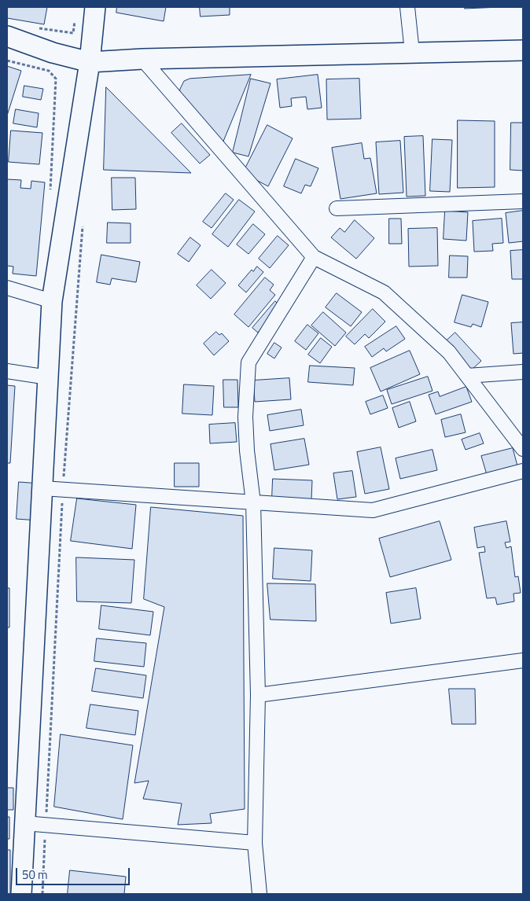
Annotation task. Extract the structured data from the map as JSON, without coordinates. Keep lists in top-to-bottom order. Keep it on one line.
{"scale_bar":"50 m"}
